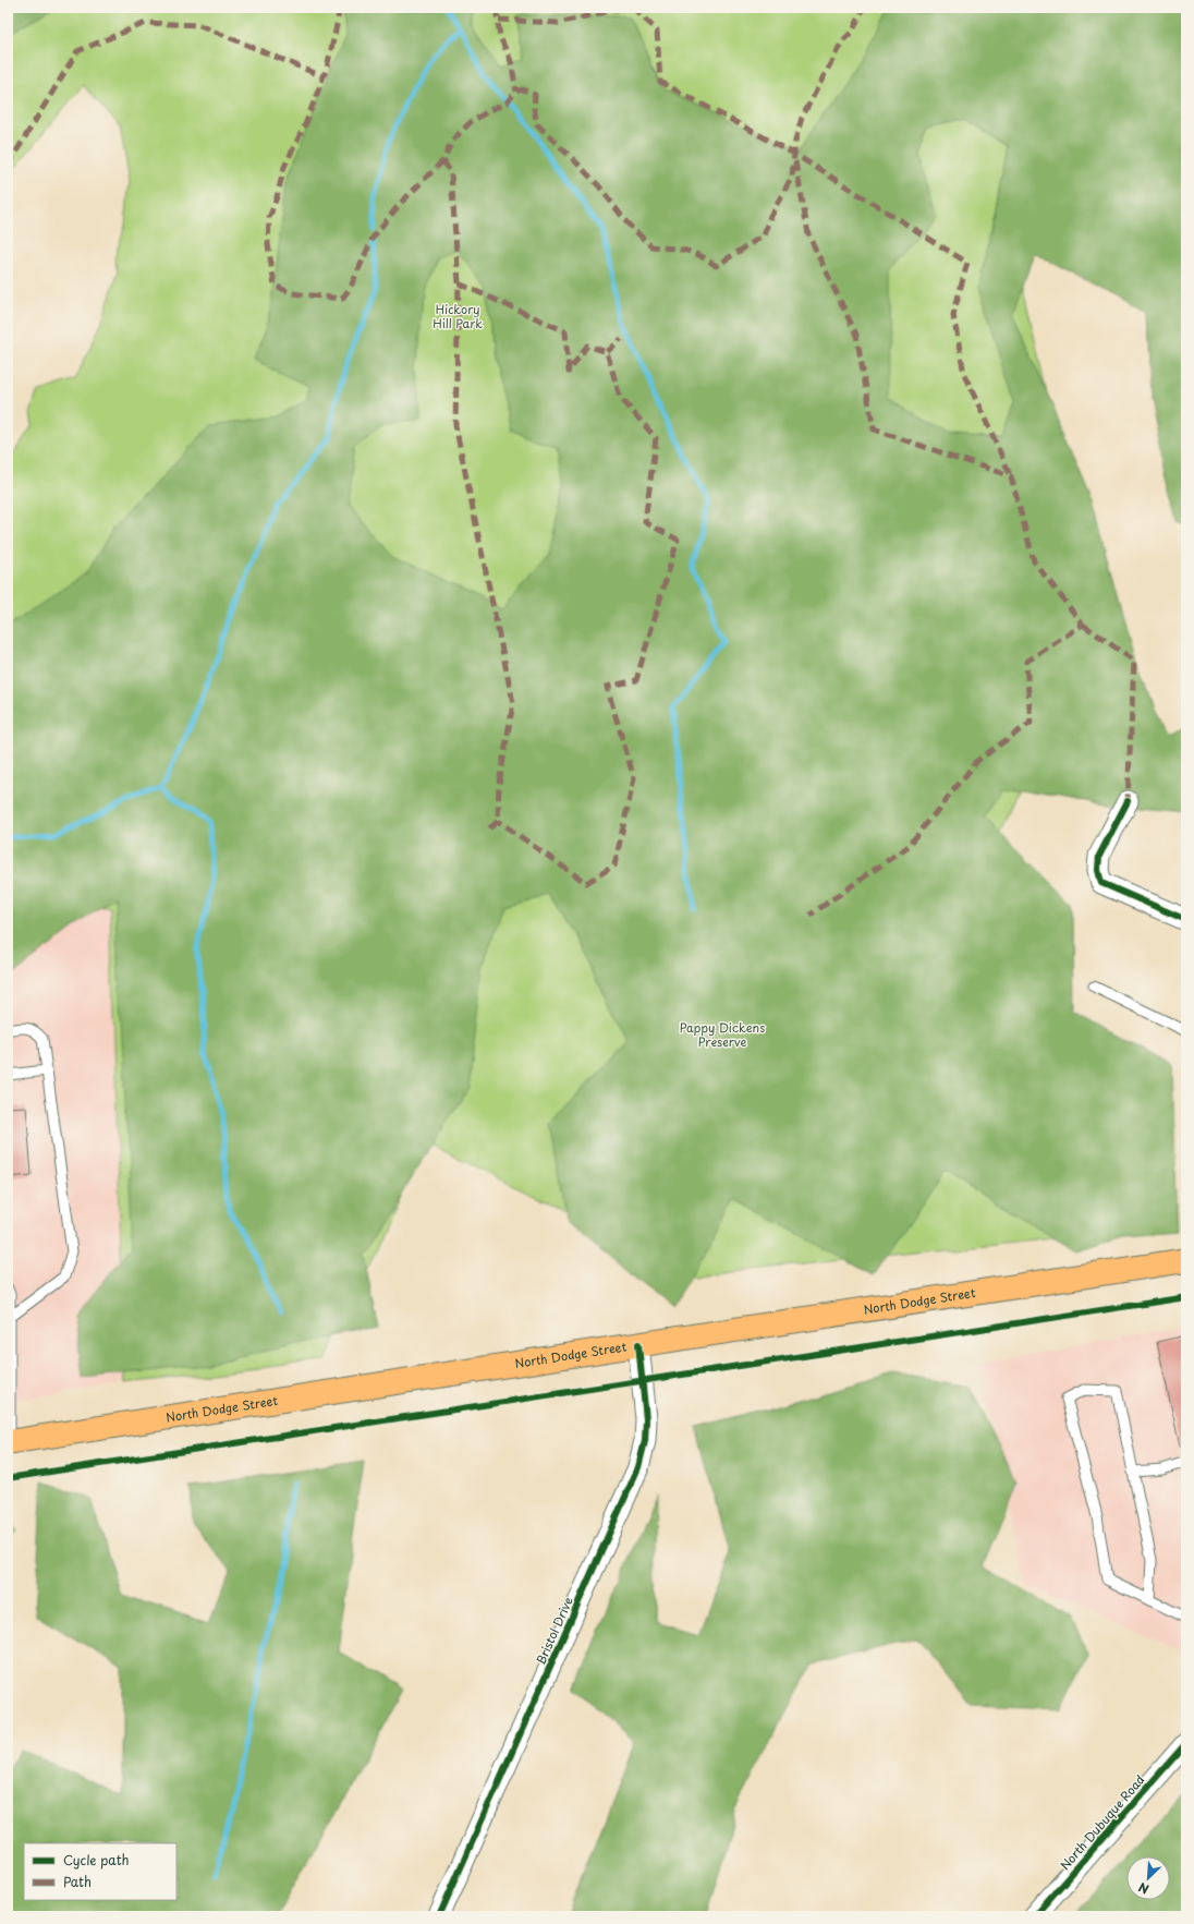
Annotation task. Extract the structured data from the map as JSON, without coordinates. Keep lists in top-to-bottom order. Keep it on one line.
{"streets":{"main road":["North Dodge Street"],"street":["Bristol Drive","North Dubuque Road"]},"crossings":[["North Dodge Street","Bristol Drive"]],"parks":["Hickory Hill Park","Pappy Dickens Preserve"],"legend":["Cycle path","Path"],"north":"bottom left"}
